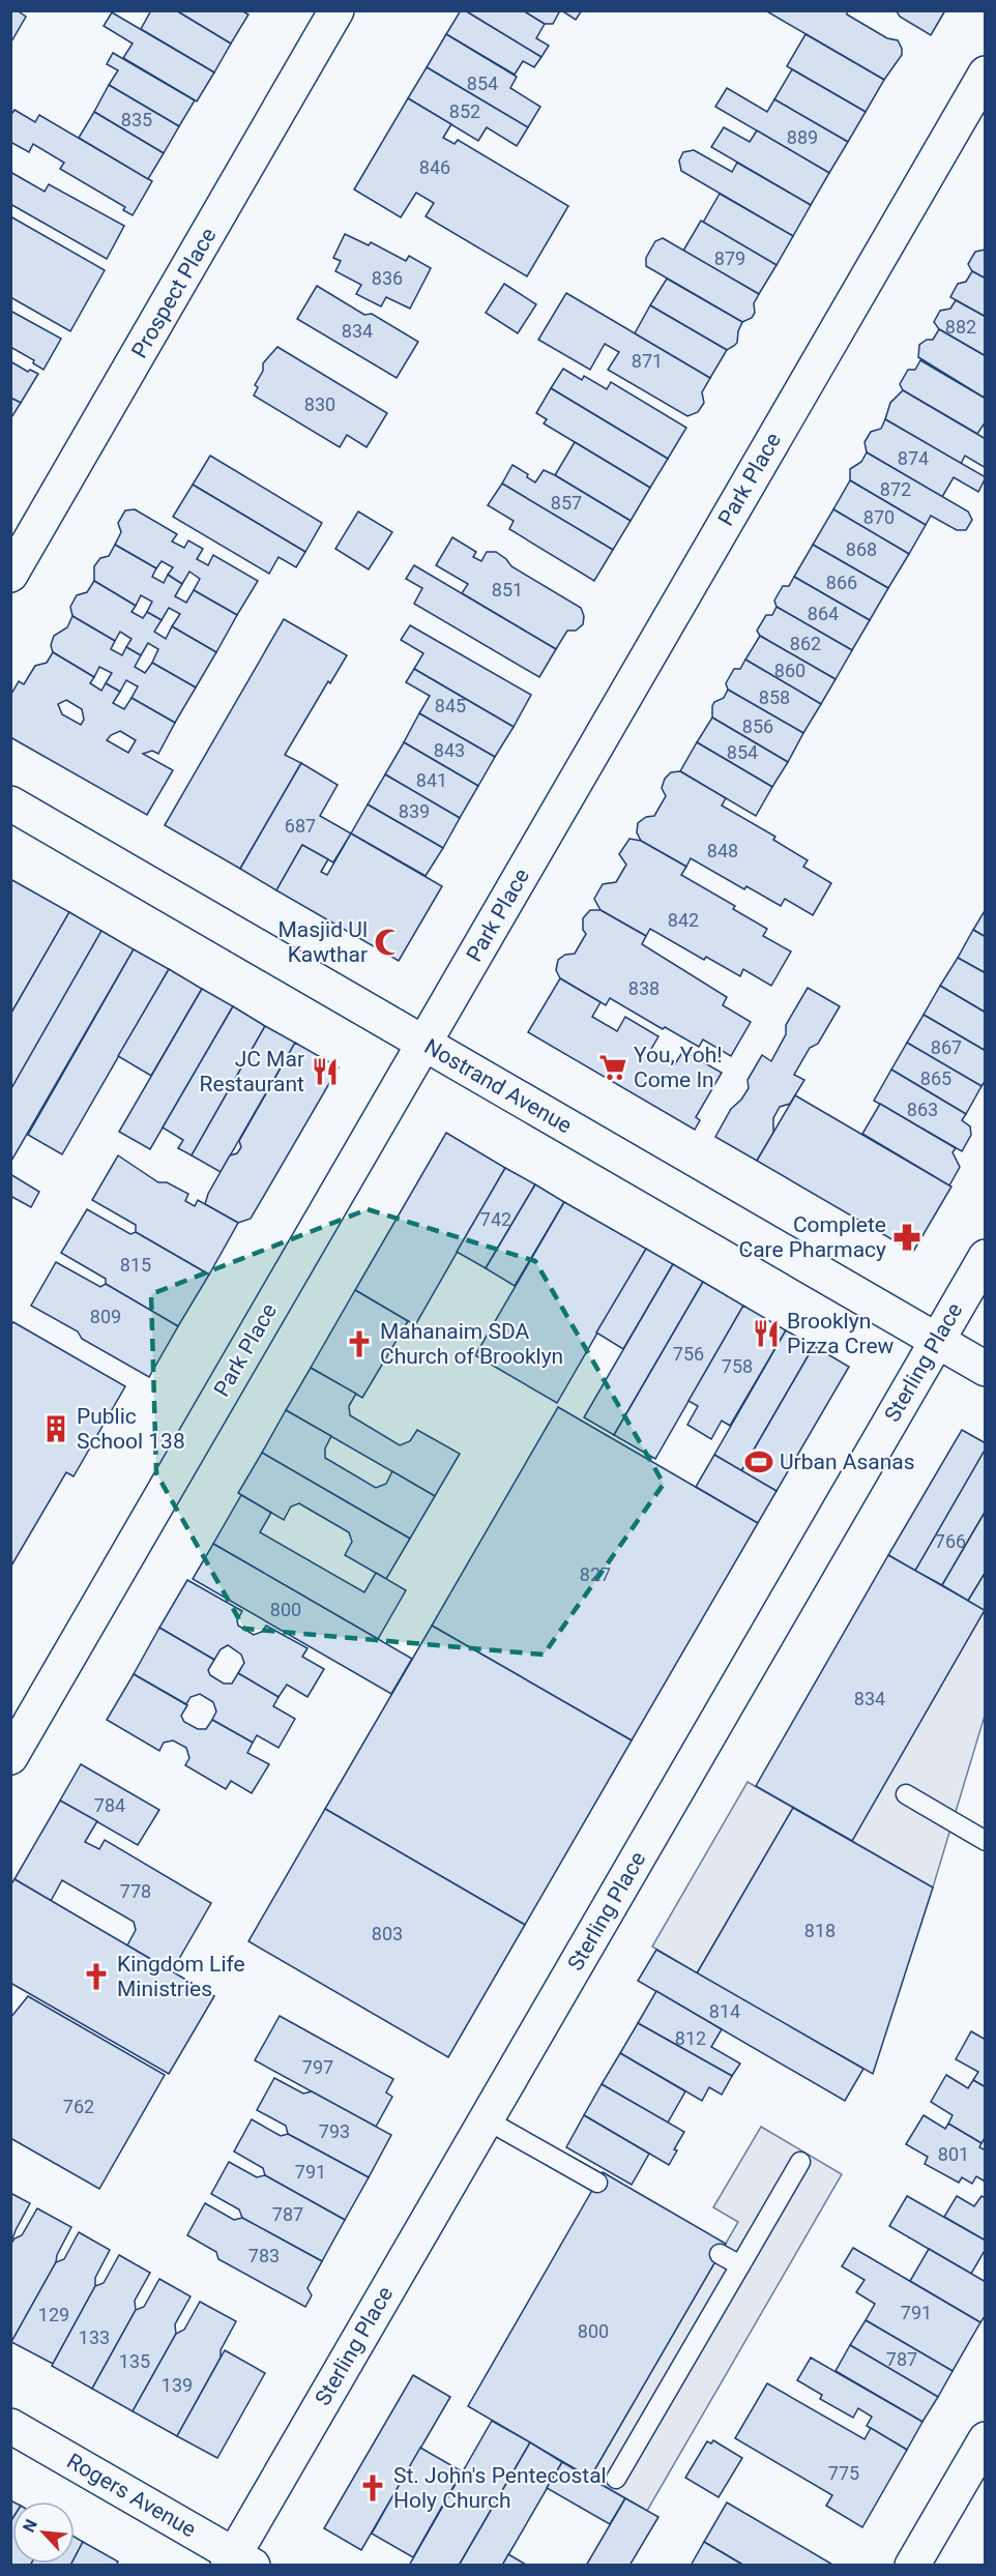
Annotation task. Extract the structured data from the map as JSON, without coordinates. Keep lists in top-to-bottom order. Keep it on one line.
{"streets":{"street":["Prospect Place","Park Place","Nostrand Avenue","Sterling Place","Rogers Avenue"]},"crossings":[["Park Place","Nostrand Avenue"],["Nostrand Avenue","Sterling Place"],["Sterling Place","Rogers Avenue"]],"places":{"mosque":["Masjid Ul Kawthar"],"supermarket":["You, Yoh! Come In"],"restaurant":["JC Mar Restaurant","Brooklyn Pizza Crew"],"pharmacy":["Complete Care Pharmacy"],"church":["Mahanaim SDA Church of Brooklyn","Kingdom Life Ministries","St. John's Pentecostal Holy Church"],"building":["Public School 138"],"sports":["Urban Asanas"]},"house_numbers":["854","852","835","889","846","879","836","882","834","871","830","874","872","857","870","868","866","851","864","862","860","858","845","856","843","854","841","839","687","848","842","838","867","865","863","742","815","809","756","758","766","827","800","834","784","778","818","803","814","812","797","762","793","801","791","787","783","791","129","800","133","787","135","139","775"],"north":"top left"}
